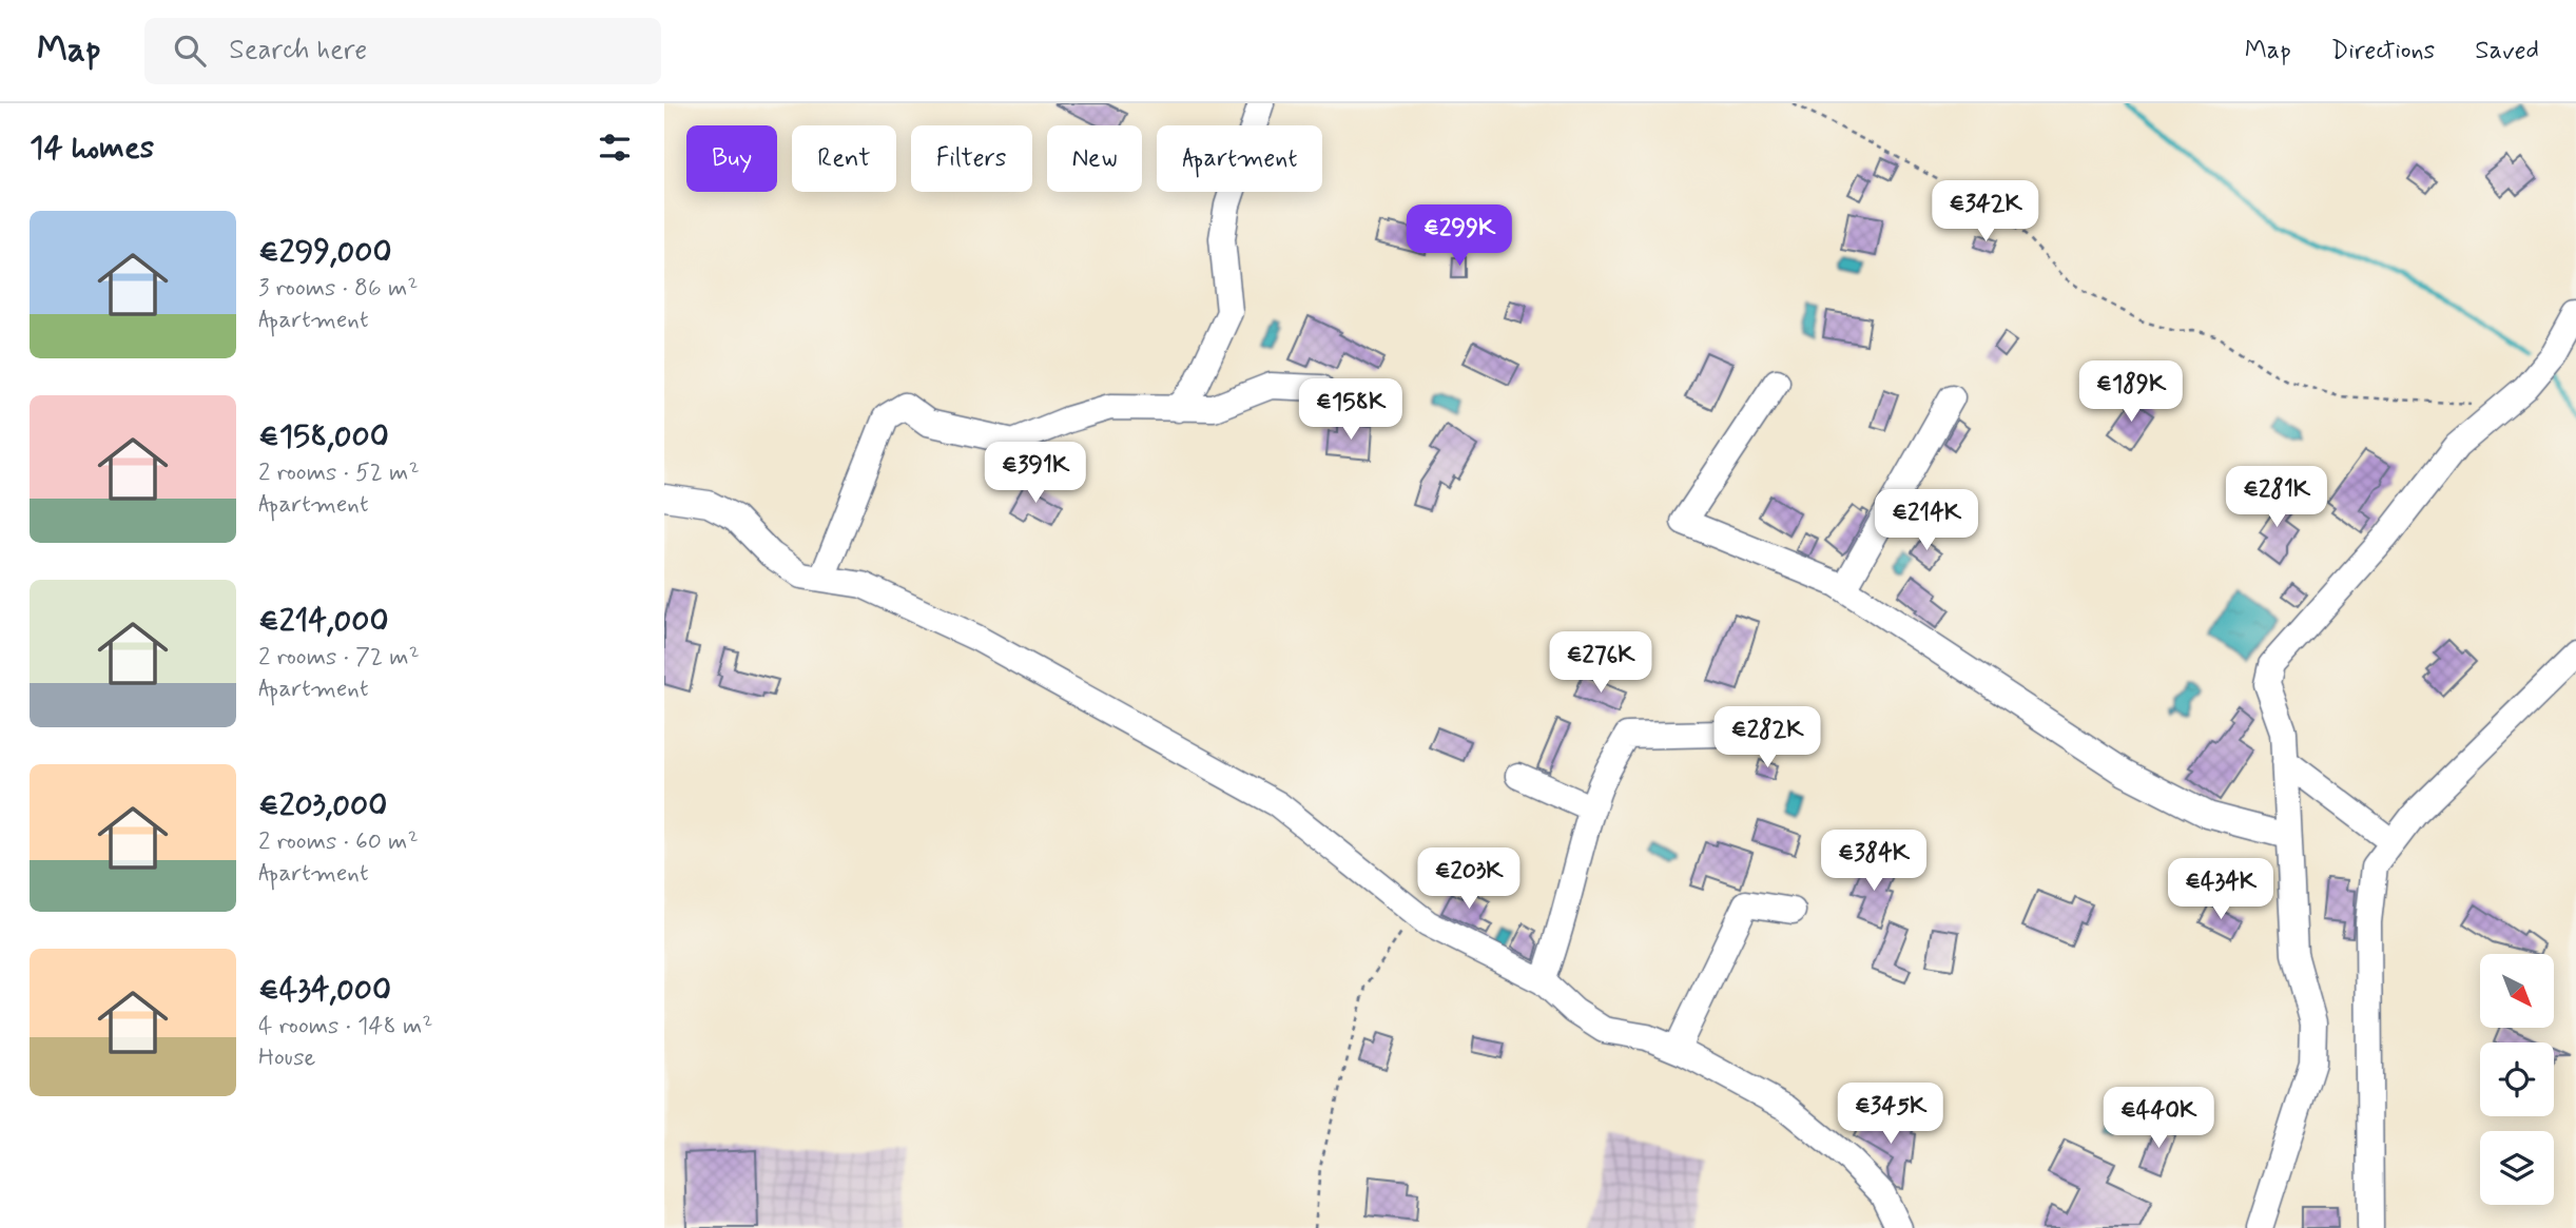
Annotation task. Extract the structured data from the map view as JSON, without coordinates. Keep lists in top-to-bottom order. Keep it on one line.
{"north":"bottom right","page":{"header":"Map","search":"Search here","nav":["Map","Directions","Saved"],"heading":"14 homes","chip":["Buy","Rent","Filters","New","Apartment"],"price":["€342K","€299K","€189K","€158K","€391K","€281K","€214K","€276K","€282K","€384K","€203K","€434K","€345K","€440K"],"list":[{"name":"€299,000","note":"3 rooms · 86 m² · Apartment"},{"name":"€158,000","note":"2 rooms · 52 m² · Apartment"},{"name":"€214,000","note":"2 rooms · 72 m² · Apartment"},{"name":"€203,000","note":"2 rooms · 60 m² · Apartment"},{"name":"€434,000","note":"4 rooms · 148 m² · House"}]}}
